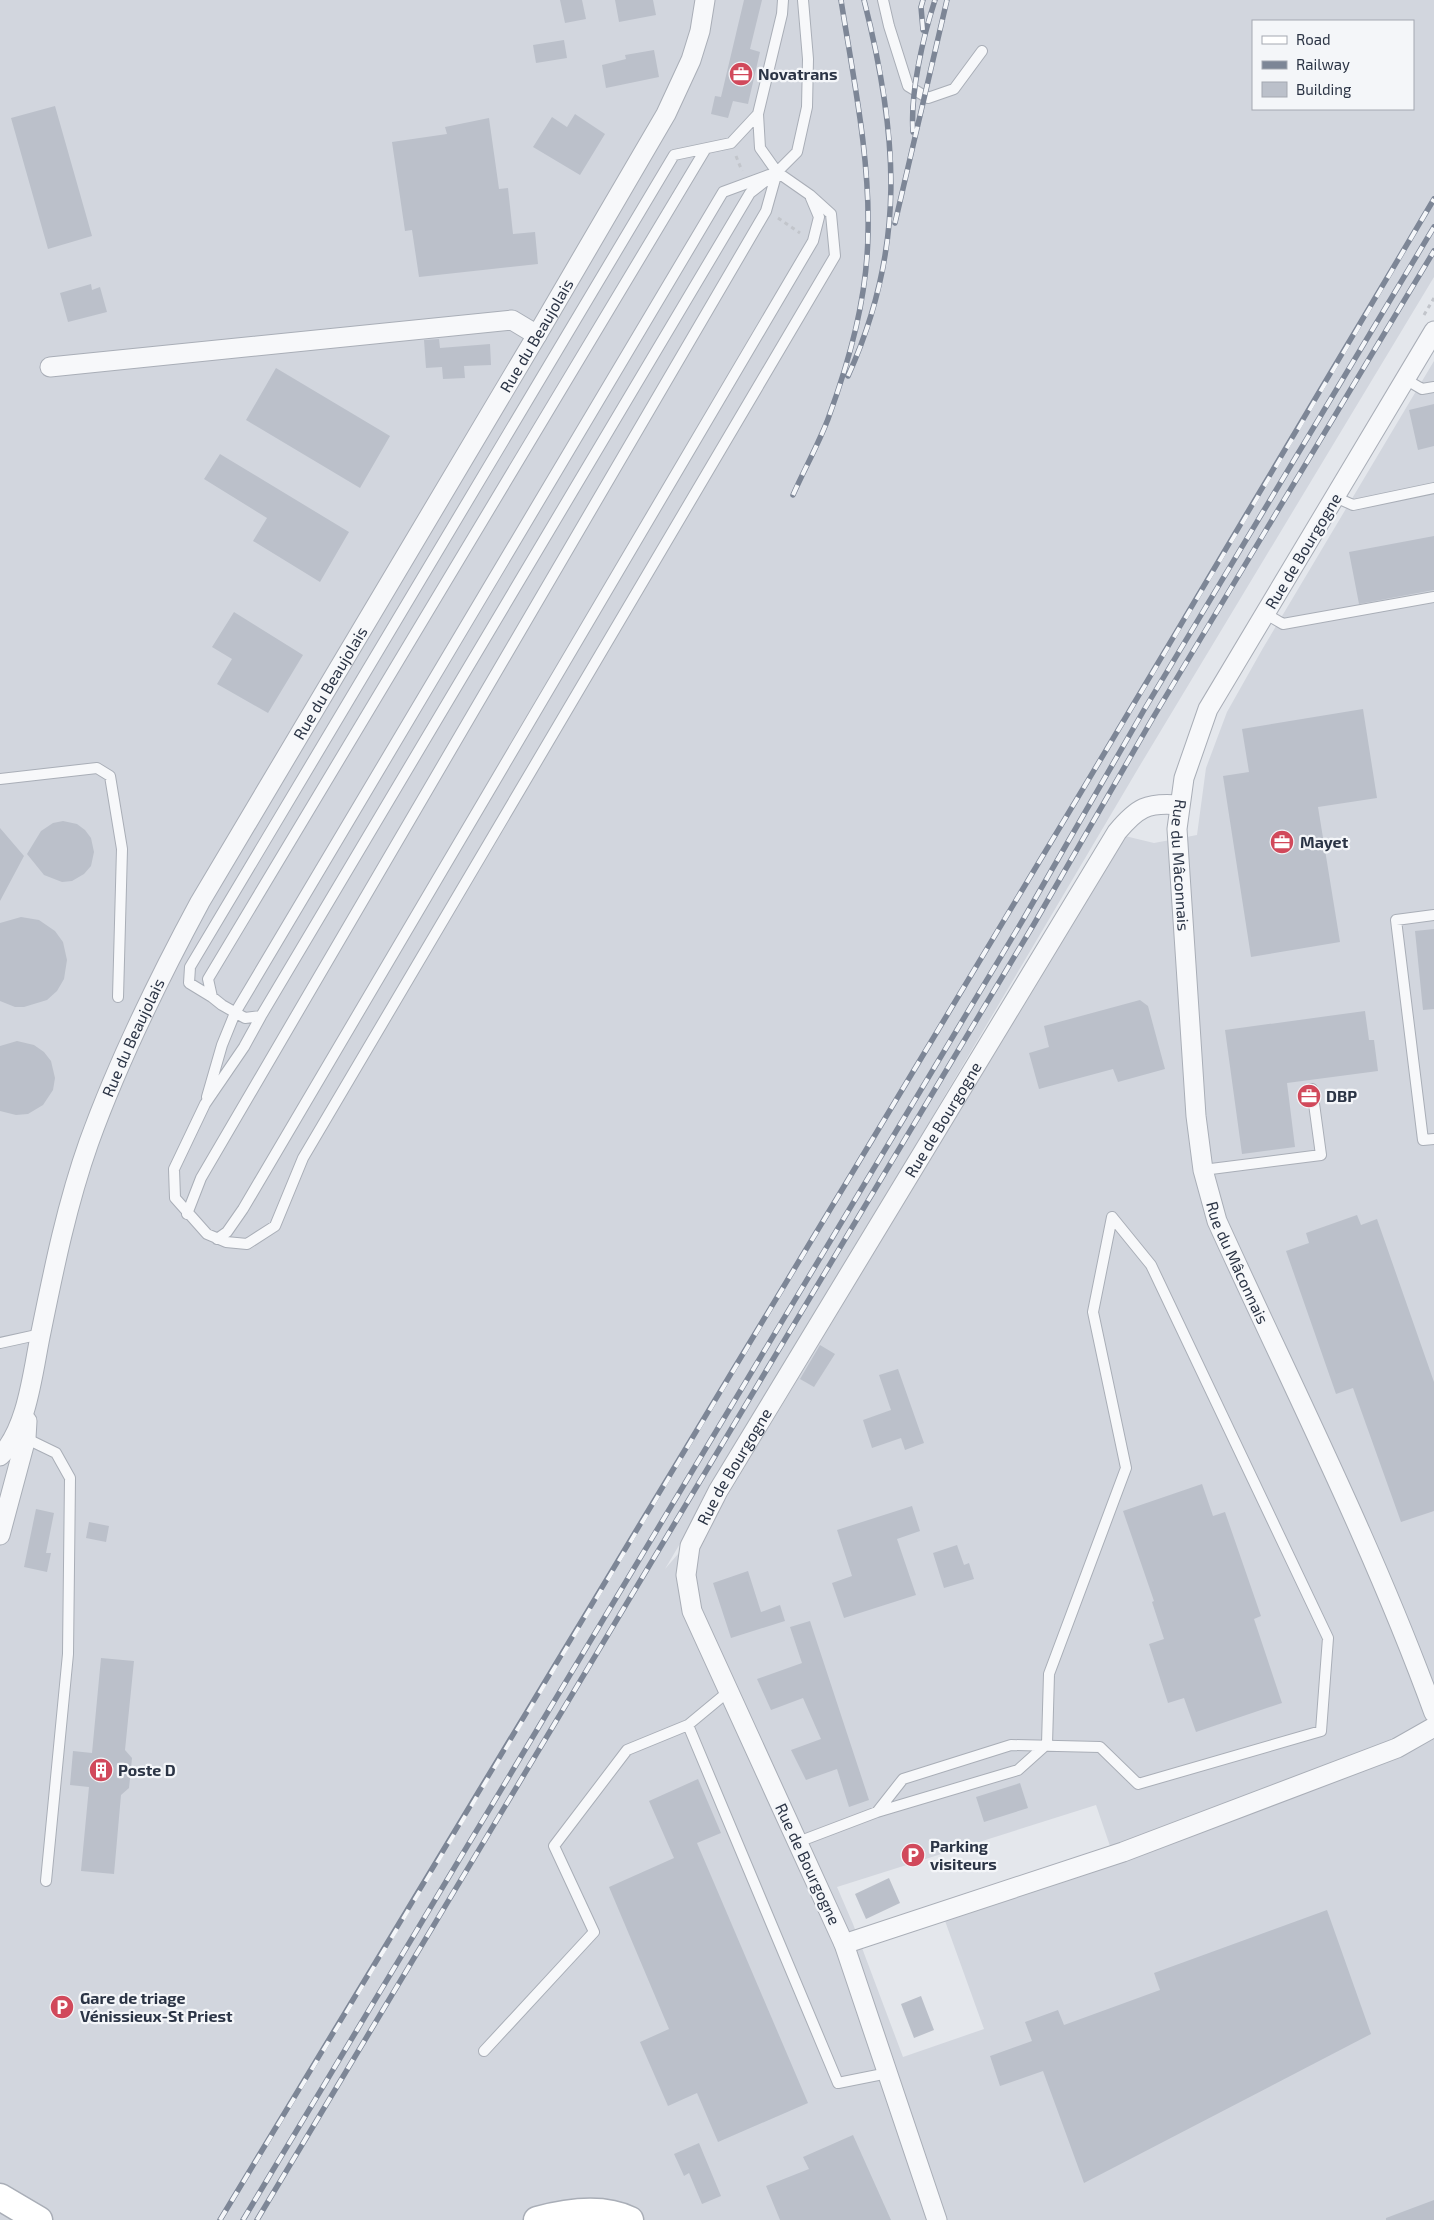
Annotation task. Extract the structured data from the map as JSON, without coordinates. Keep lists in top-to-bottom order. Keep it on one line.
{"streets":{"street":["Rue du Beaujolais","Rue de Bourgogne","Rue du Mâconnais"]},"crossings":[["Rue de Bourgogne","Rue du Mâconnais"]],"places":{"office":["Novatrans","Mayet","DBP"],"building":["Poste D"],"parking":["Parking visiteurs","Gare de triage Vénissieux-St Priest"]},"legend":["Road","Railway","Building"]}
